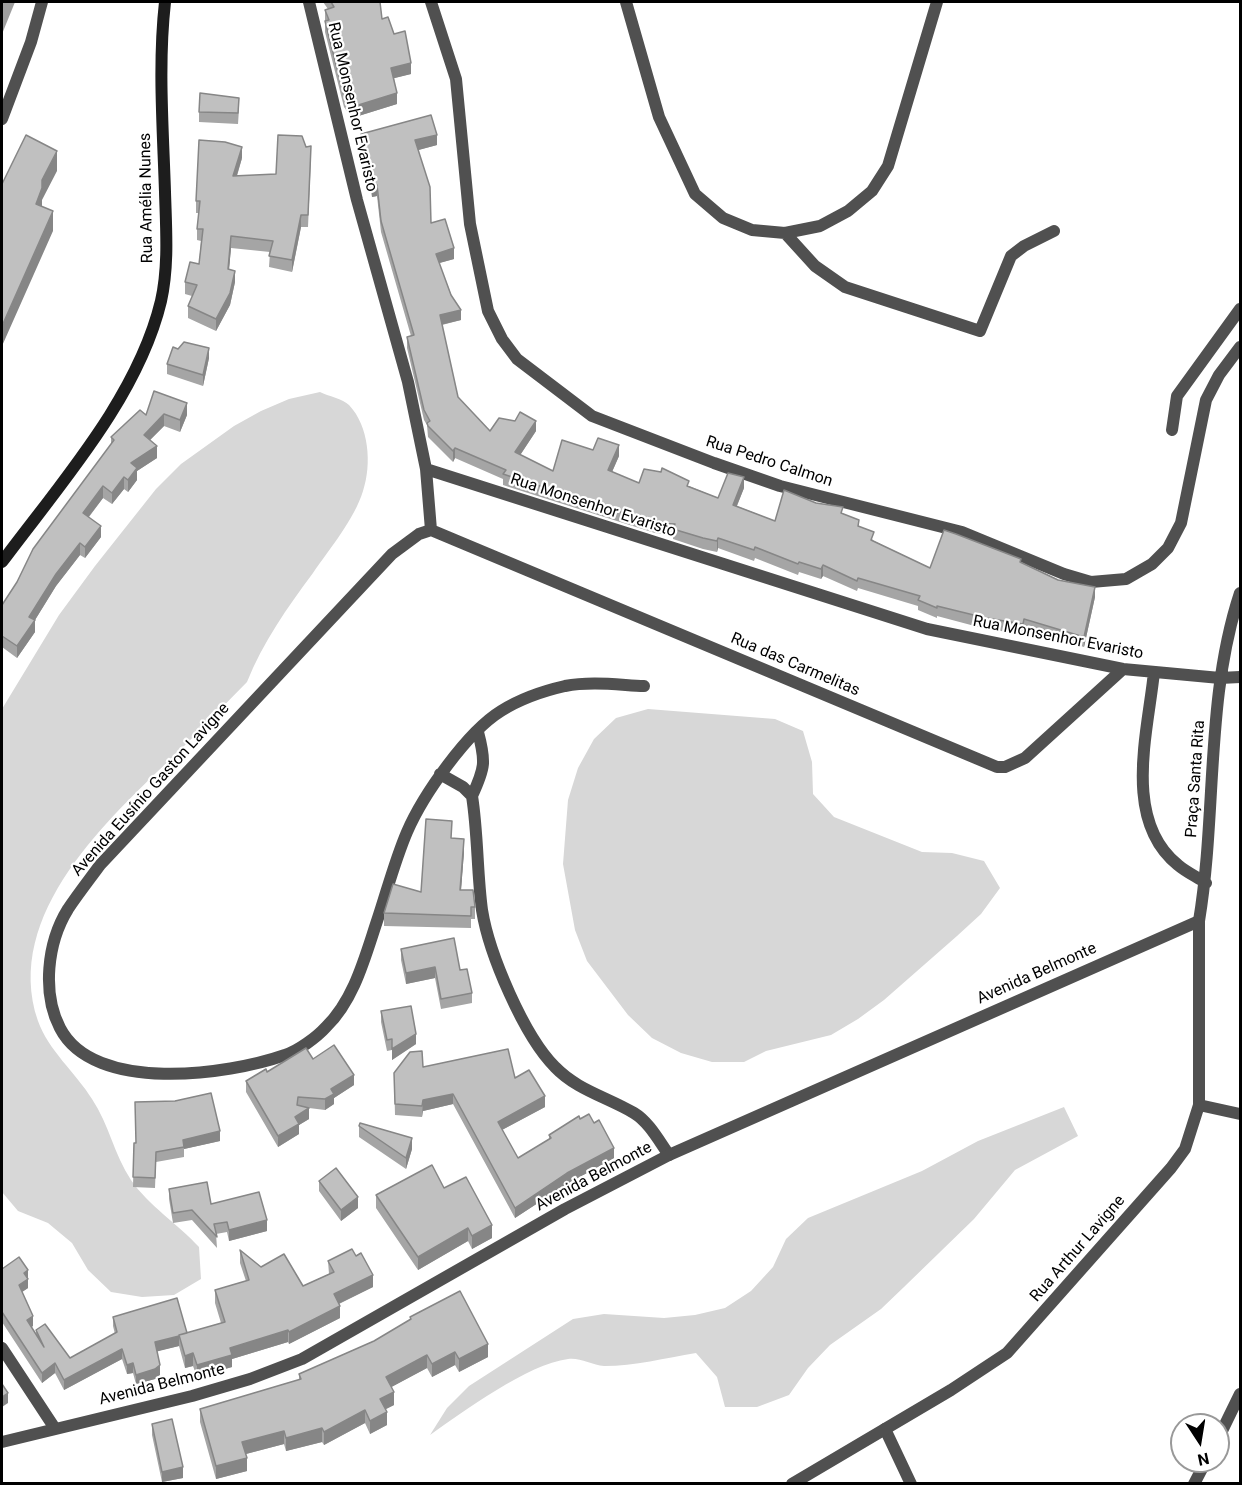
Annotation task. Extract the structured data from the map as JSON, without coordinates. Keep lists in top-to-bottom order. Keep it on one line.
{"streets":{"main road":["Rua Amélia Nunes"],"street":["Rua Monsenhor Evaristo","Rua Pedro Calmon","Rua das Carmelitas","Praça Santa Rita","Avenida Eusínio Gaston Lavigne","Avenida Belmonte","Rua Arthur Lavigne"]},"crossings":[["Rua Monsenhor Evaristo","Rua das Carmelitas"],["Rua Monsenhor Evaristo","Praça Santa Rita"],["Rua das Carmelitas","Avenida Eusínio Gaston Lavigne"],["Praça Santa Rita","Avenida Belmonte"],["Praça Santa Rita","Rua Arthur Lavigne"],["Avenida Belmonte","Rua Arthur Lavigne"]],"north":"bottom"}
